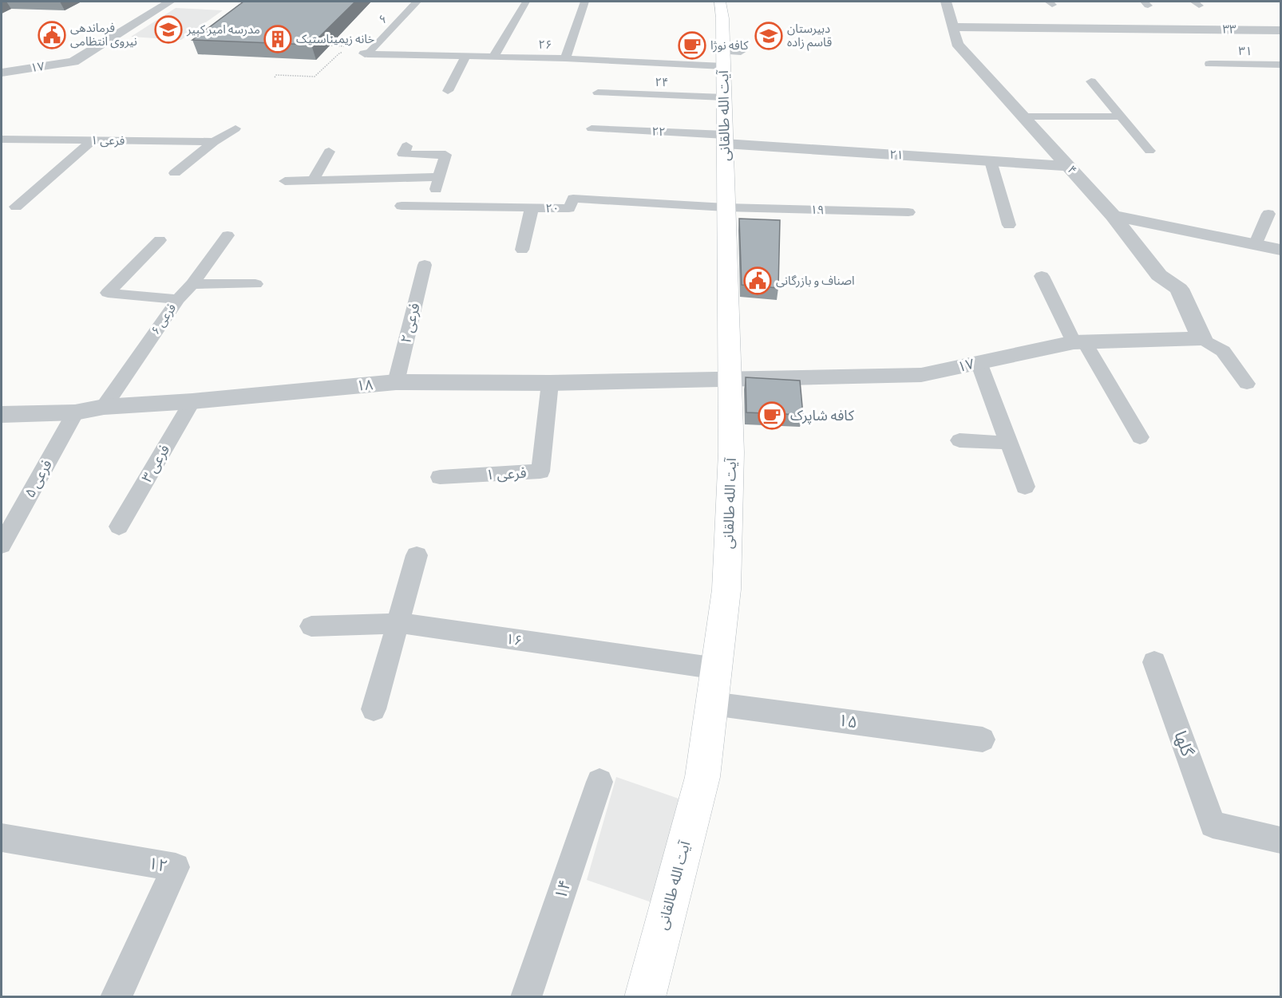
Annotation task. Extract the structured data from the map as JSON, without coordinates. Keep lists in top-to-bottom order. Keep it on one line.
{"streets":{"main road":["آیت الله طالقانی"],"street":["۳۳","۱۷","۲۱","۴","۱۸"],"lane":["۶","۲۶","۳۱","۲۴","۲۲","فرعی ۱","۲۰","۱۹","فرعی ۶","فرعی ۲","فرعی ۳","فرعی ۵","۱۶","۱۵","گلها","۱۲","۱۴"]},"crossings":[["۶","۲۶"],["۳۳","۴"],["۲۶","آیت الله طالقانی"],["۱۷","آیت الله طالقانی"],["۱۷","۴"],["۱۷","۱۸"],["۲۴","آیت الله طالقانی"],["آیت الله طالقانی","۲۲"],["آیت الله طالقانی","۲۱"],["آیت الله طالقانی","۲۰"],["آیت الله طالقانی","۱۹"],["آیت الله طالقانی","۱۸"],["آیت الله طالقانی","۱۶"],["آیت الله طالقانی","۱۵"],["۲۲","۲۱"],["فرعی ۱","۱۸"],["۲۱","۴"],["۲۰","۱۹"],["فرعی ۶","۱۸"],["فرعی ۲","۱۸"],["۱۸","فرعی ۳"],["۱۸","فرعی ۵"]],"places":{"school or university":["مدرسه امیر کبیر","دبیرستان قاسم زاده"],"public building":["فرماندهی نیروی انتظامی","اصناف و بازرگانی"],"building":["خانه زیمیناستیک"],"cafe":["کافه نوژا","کافه شاپرک"]}}
